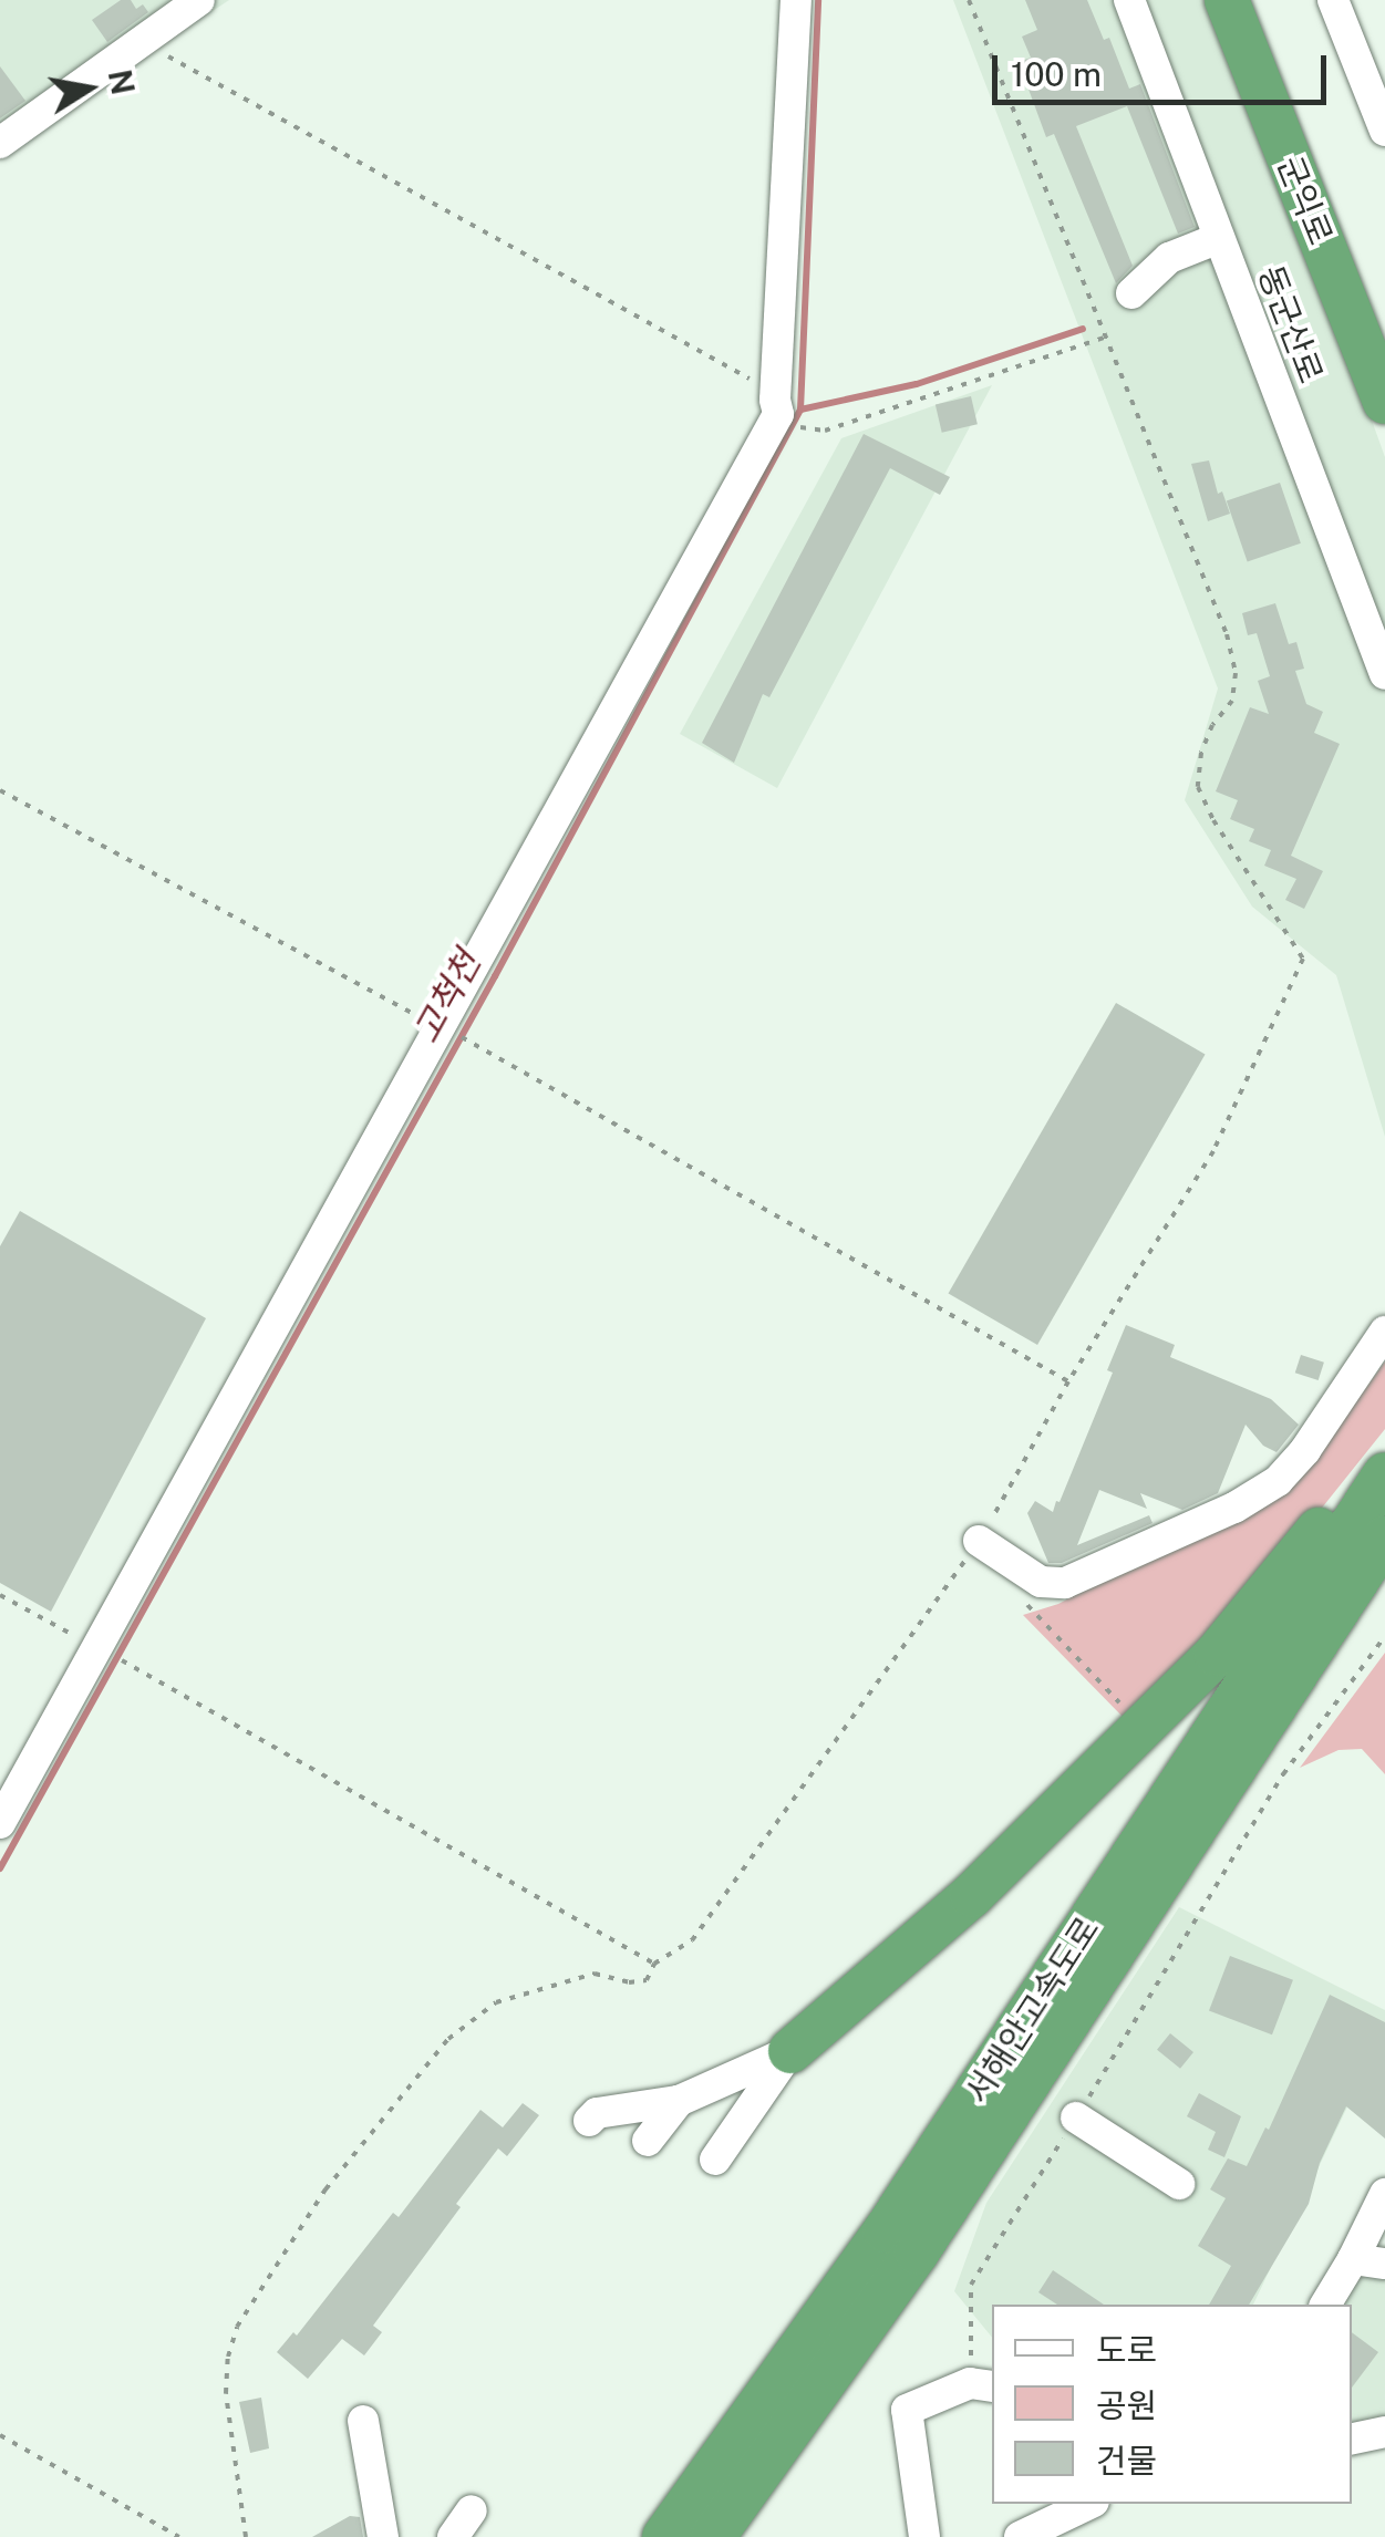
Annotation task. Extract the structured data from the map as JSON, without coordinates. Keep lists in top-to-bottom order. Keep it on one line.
{"streets":{"highway":["군익로","서해안고속도로"],"street":["동군산로"]},"water":["고척천"],"legend":["도로","공원","건물"],"scale_bar":"100 m","north":"right"}
